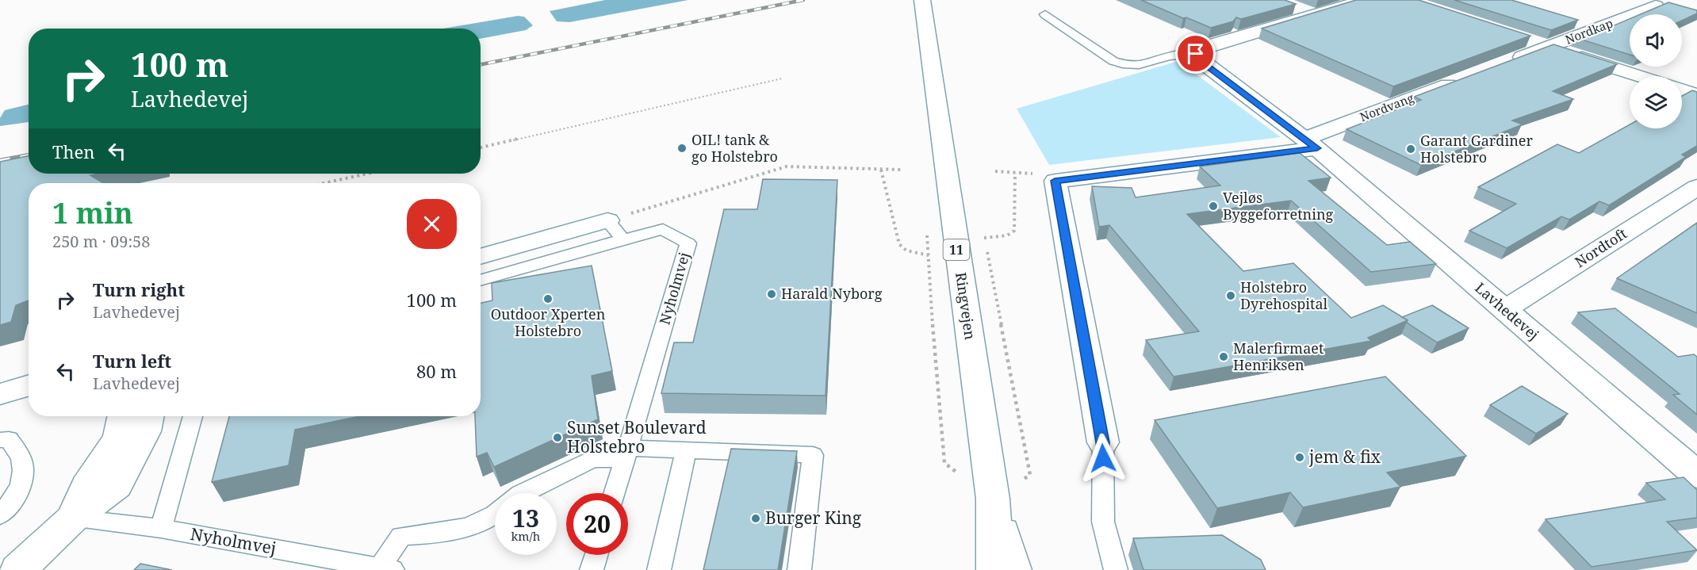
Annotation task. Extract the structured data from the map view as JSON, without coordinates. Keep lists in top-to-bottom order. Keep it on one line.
{"streets":{"street":["Nordkap","Nordvang","Nordtoft","11","Ringvejen","Lavhedevej"],"lane":["Nyholmvej"]},"crossings":[["Nordvang","Lavhedevej"],["Nordtoft","Lavhedevej"]],"places":["OIL! tank & go Holstebro","Garant Gardiner Holstebro","Vejløs Byggeforretning","Harald Nyborg","Holstebro Dyrehospital","Outdoor Xperten Holstebro","Malerfirmaet Henriksen","Sunset Boulevard Holstebro","jem & fix","Burger King"],"page":{"turn":["100 m","Lavhedevej"],"then":"Then","heading":["1 min","250 m · 09:58"],"list":[{"name":"Turn right","note":"Lavhedevej","value":"100 m"},{"name":"Turn left","note":"Lavhedevej","value":"80 m"}],"speed":"13 km/h","limit":"20"}}
